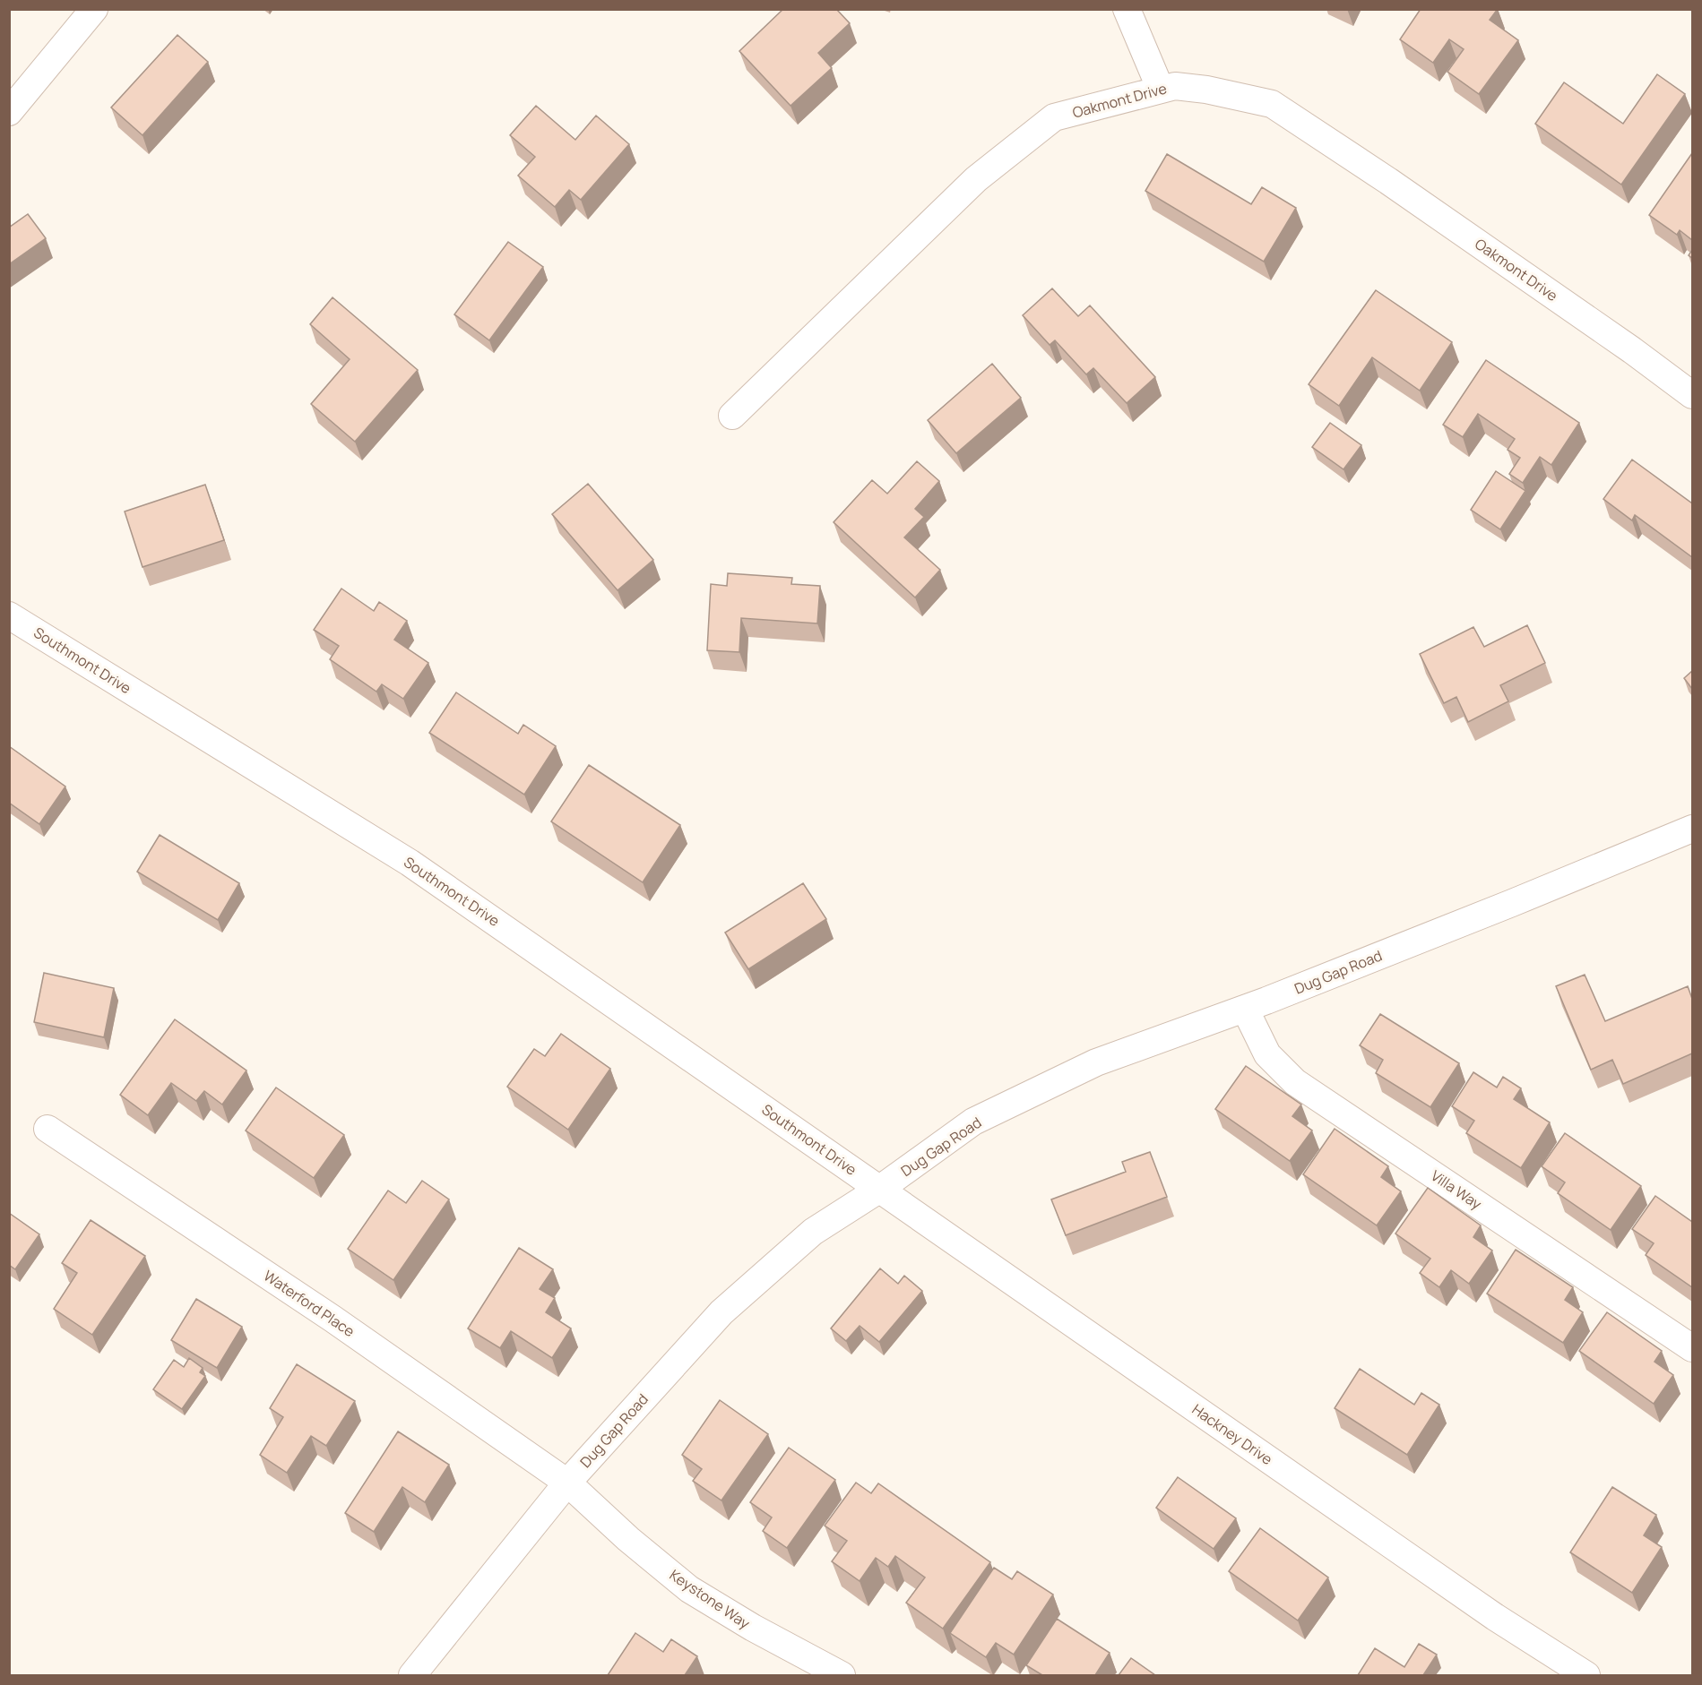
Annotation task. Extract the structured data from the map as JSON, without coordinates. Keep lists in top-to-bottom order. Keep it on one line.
{"streets":{"street":["Oakmont Drive","Southmont Drive","Dug Gap Road","Villa Way","Waterford Place","Hackney Drive","Keystone Way"]},"crossings":[["Southmont Drive","Dug Gap Road"],["Southmont Drive","Hackney Drive"],["Dug Gap Road","Villa Way"],["Dug Gap Road","Waterford Place"],["Dug Gap Road","Hackney Drive"],["Dug Gap Road","Keystone Way"],["Waterford Place","Keystone Way"]]}
